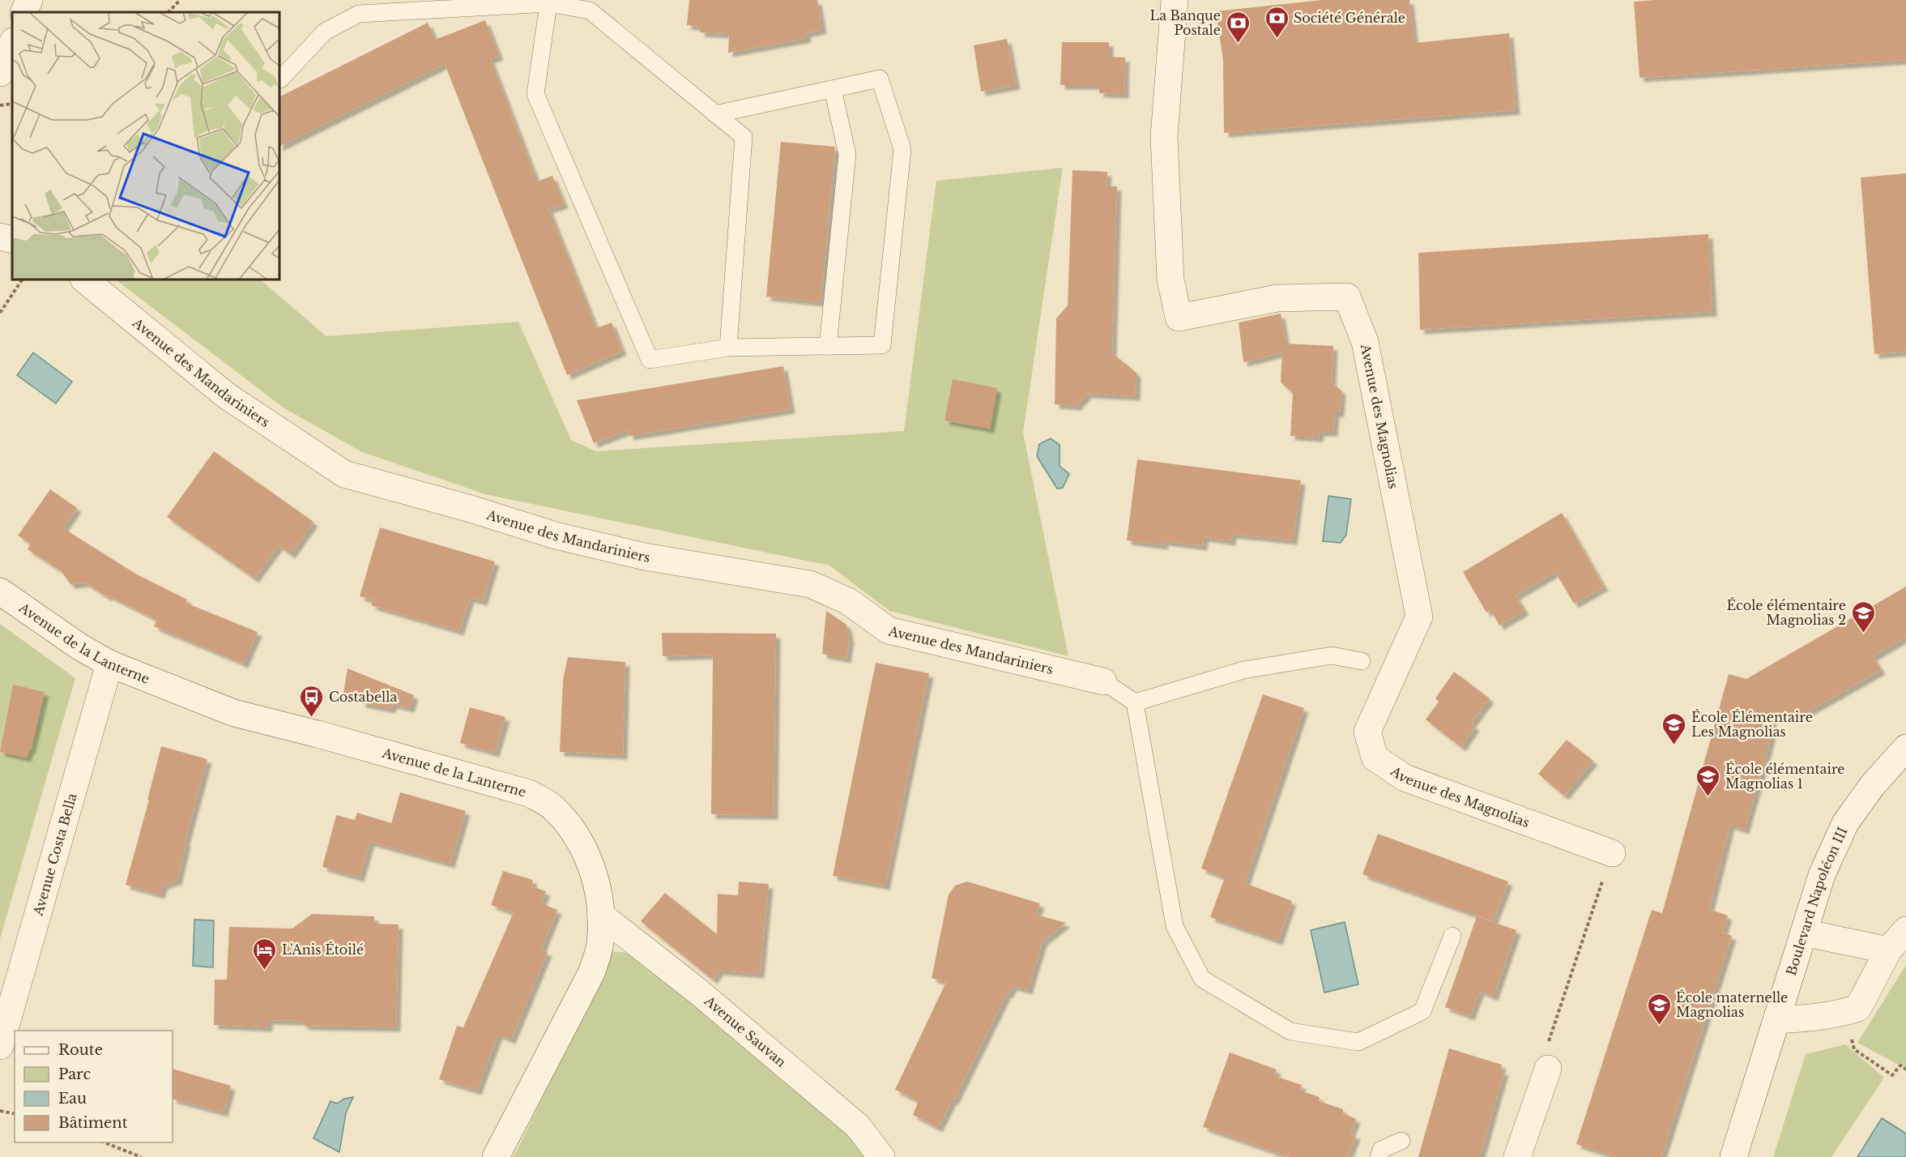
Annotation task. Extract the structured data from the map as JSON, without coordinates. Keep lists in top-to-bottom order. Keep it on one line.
{"streets":{"street":["Avenue des Mandariniers","Avenue des Magnolias","Avenue de la Lanterne","Avenue Costa Bella","Boulevard Napoléon III","Avenue Sauvan"]},"crossings":[["Avenue de la Lanterne","Avenue Costa Bella"],["Avenue de la Lanterne","Avenue Sauvan"]],"places":{"bank":["Société Générale","La Banque Postale"],"school or university":["École élémentaire Magnolias 2","École Élémentaire Les Magnolias","École élémentaire Magnolias 1","École maternelle Magnolias"],"bus stop":["Costabella"],"hotel":["L'Anis Étoilé"]},"legend":["Route","Parc","Eau","Bâtiment"]}
